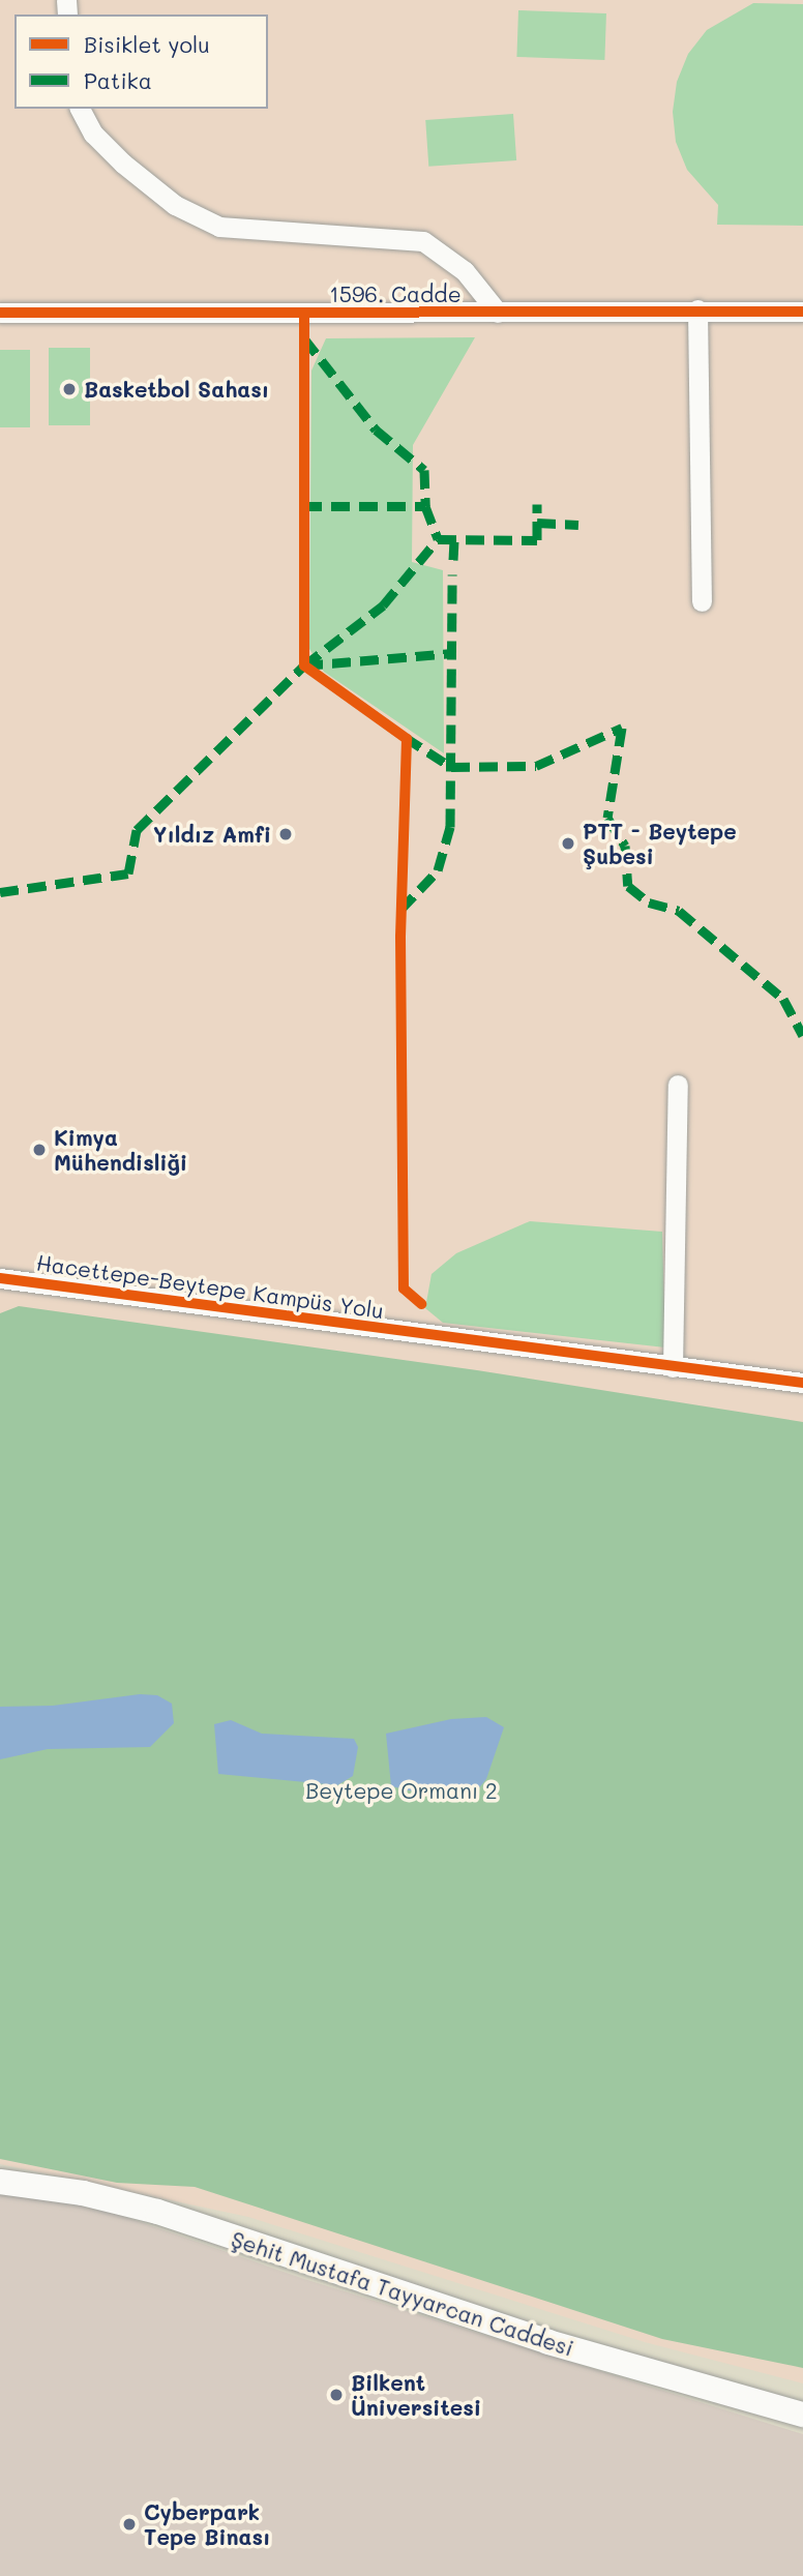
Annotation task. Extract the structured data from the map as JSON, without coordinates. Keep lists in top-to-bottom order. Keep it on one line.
{"streets":{"main road":["Şehit Mustafa Tayyarcan Caddesi"],"street":["1596. Cadde","Hacettepe-Beytepe Kampüs Yolu"]},"parks":["Beytepe Ormanı 2"],"places":["Basketbol Sahası","Yıldız Amfi","PTT - Beytepe Şubesi","Kimya Mühendisliği","Bilkent Üniversitesi","Cyberpark Tepe Binası"],"legend":["Bisiklet yolu","Patika"]}
